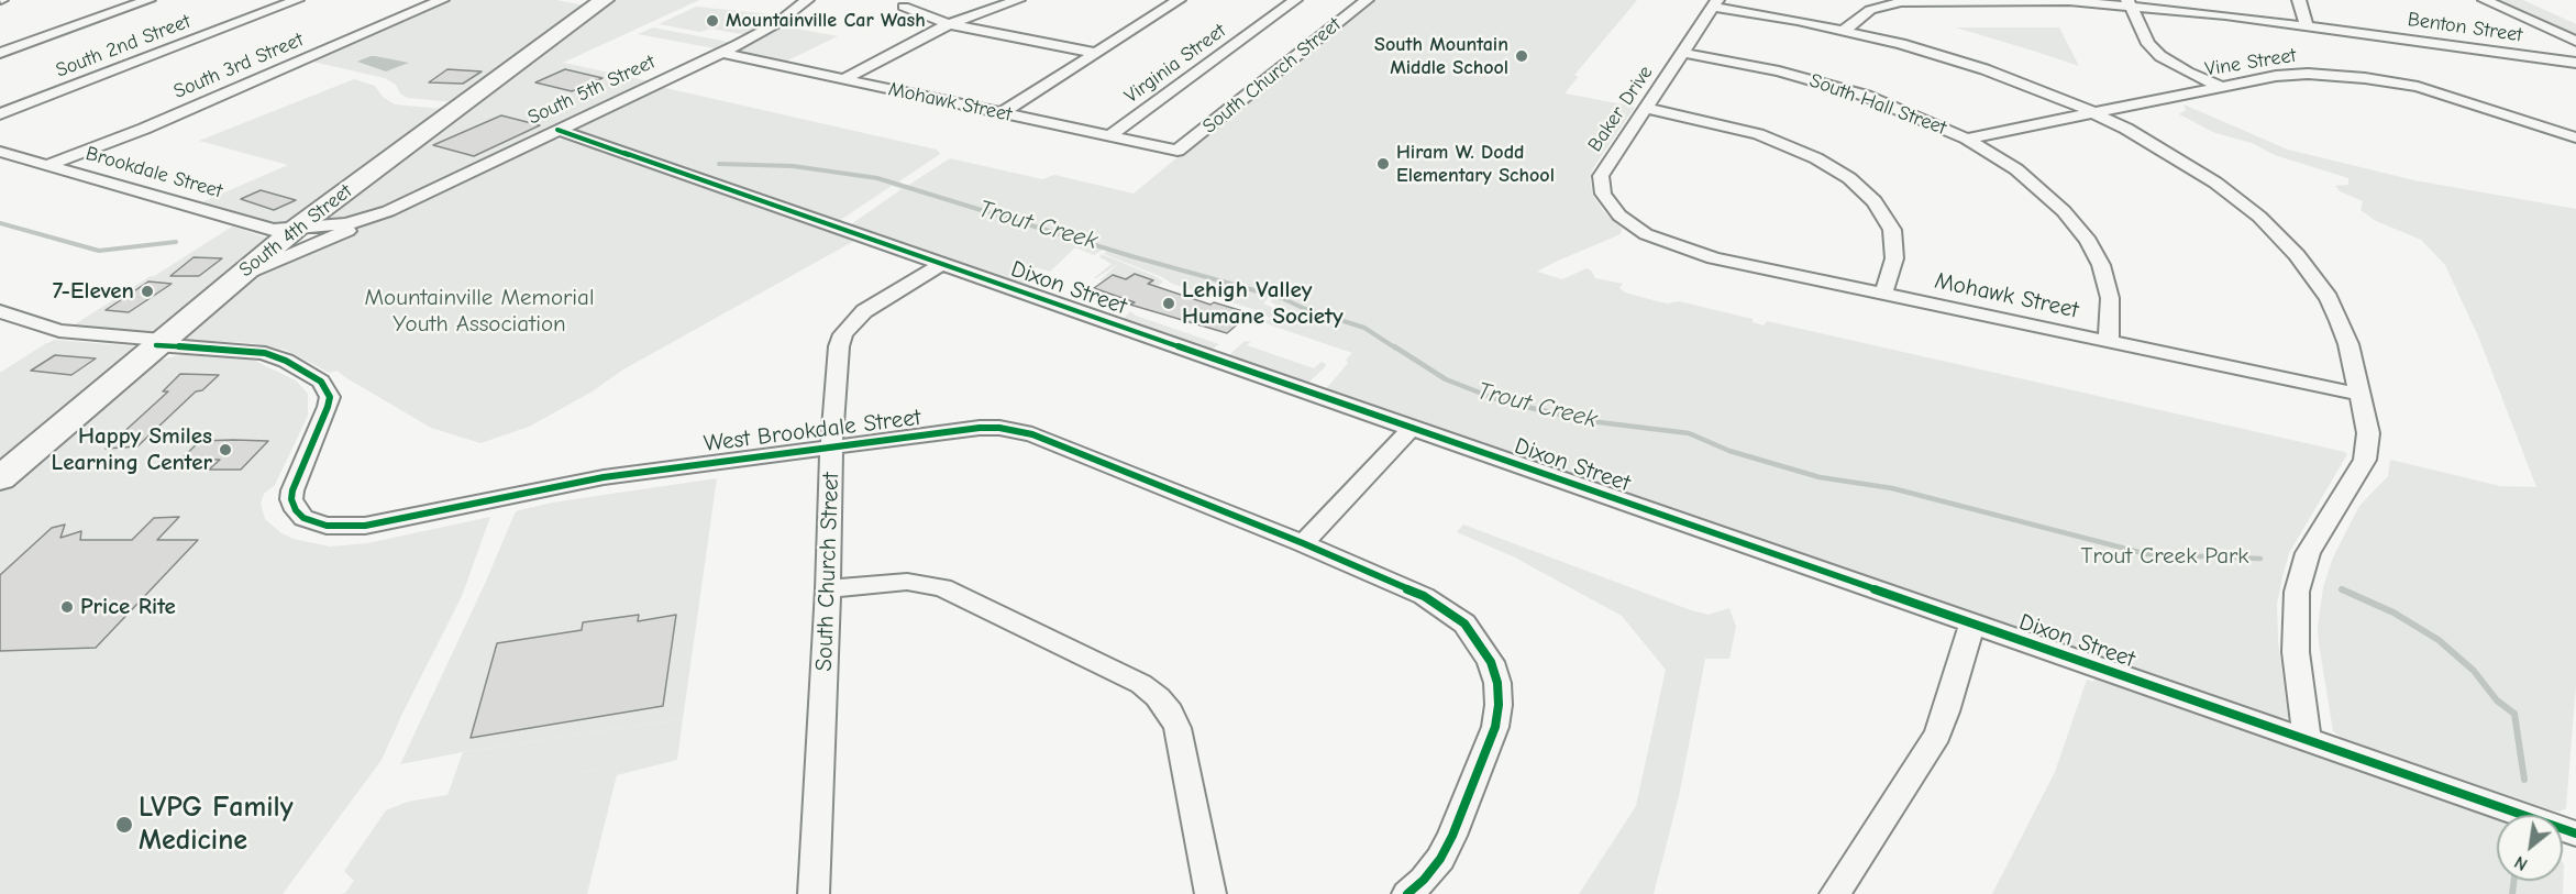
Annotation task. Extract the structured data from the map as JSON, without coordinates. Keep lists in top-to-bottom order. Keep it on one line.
{"streets":{"main road":["South 4th Street"],"street":["Benton Street","South 2nd Street","Vine Street","Virginia Street","South 3rd Street","South Church Street","South 5th Street","Mohawk Street","South Hall Street","Baker Drive","Brookdale Street","Dixon Street","West Brookdale Street"]},"crossings":[["Vine Street","South Hall Street"],["Virginia Street","Mohawk Street"],["South 3rd Street","Brookdale Street"],["South Church Street","Mohawk Street"],["South Church Street","Dixon Street"],["South Church Street","West Brookdale Street"],["South 5th Street","Mohawk Street"],["South 5th Street","Brookdale Street"],["South 5th Street","South 4th Street"],["South 5th Street","Dixon Street"],["Mohawk Street","South Hall Street"],["Mohawk Street","Baker Drive"],["South Hall Street","Baker Drive"],["Brookdale Street","South 4th Street"],["South 4th Street","West Brookdale Street"]],"water":["Trout Creek"],"parks":["Mountainville Memorial Youth Association","Trout Creek Park"],"places":["Mountainville Car Wash","South Mountain Middle School","Hiram W. Dodd Elementary School","7-Eleven","Lehigh Valley Humane Society","Happy Smiles Learning Center","Price Rite","LVPG Family Medicine"],"north":"bottom left"}
